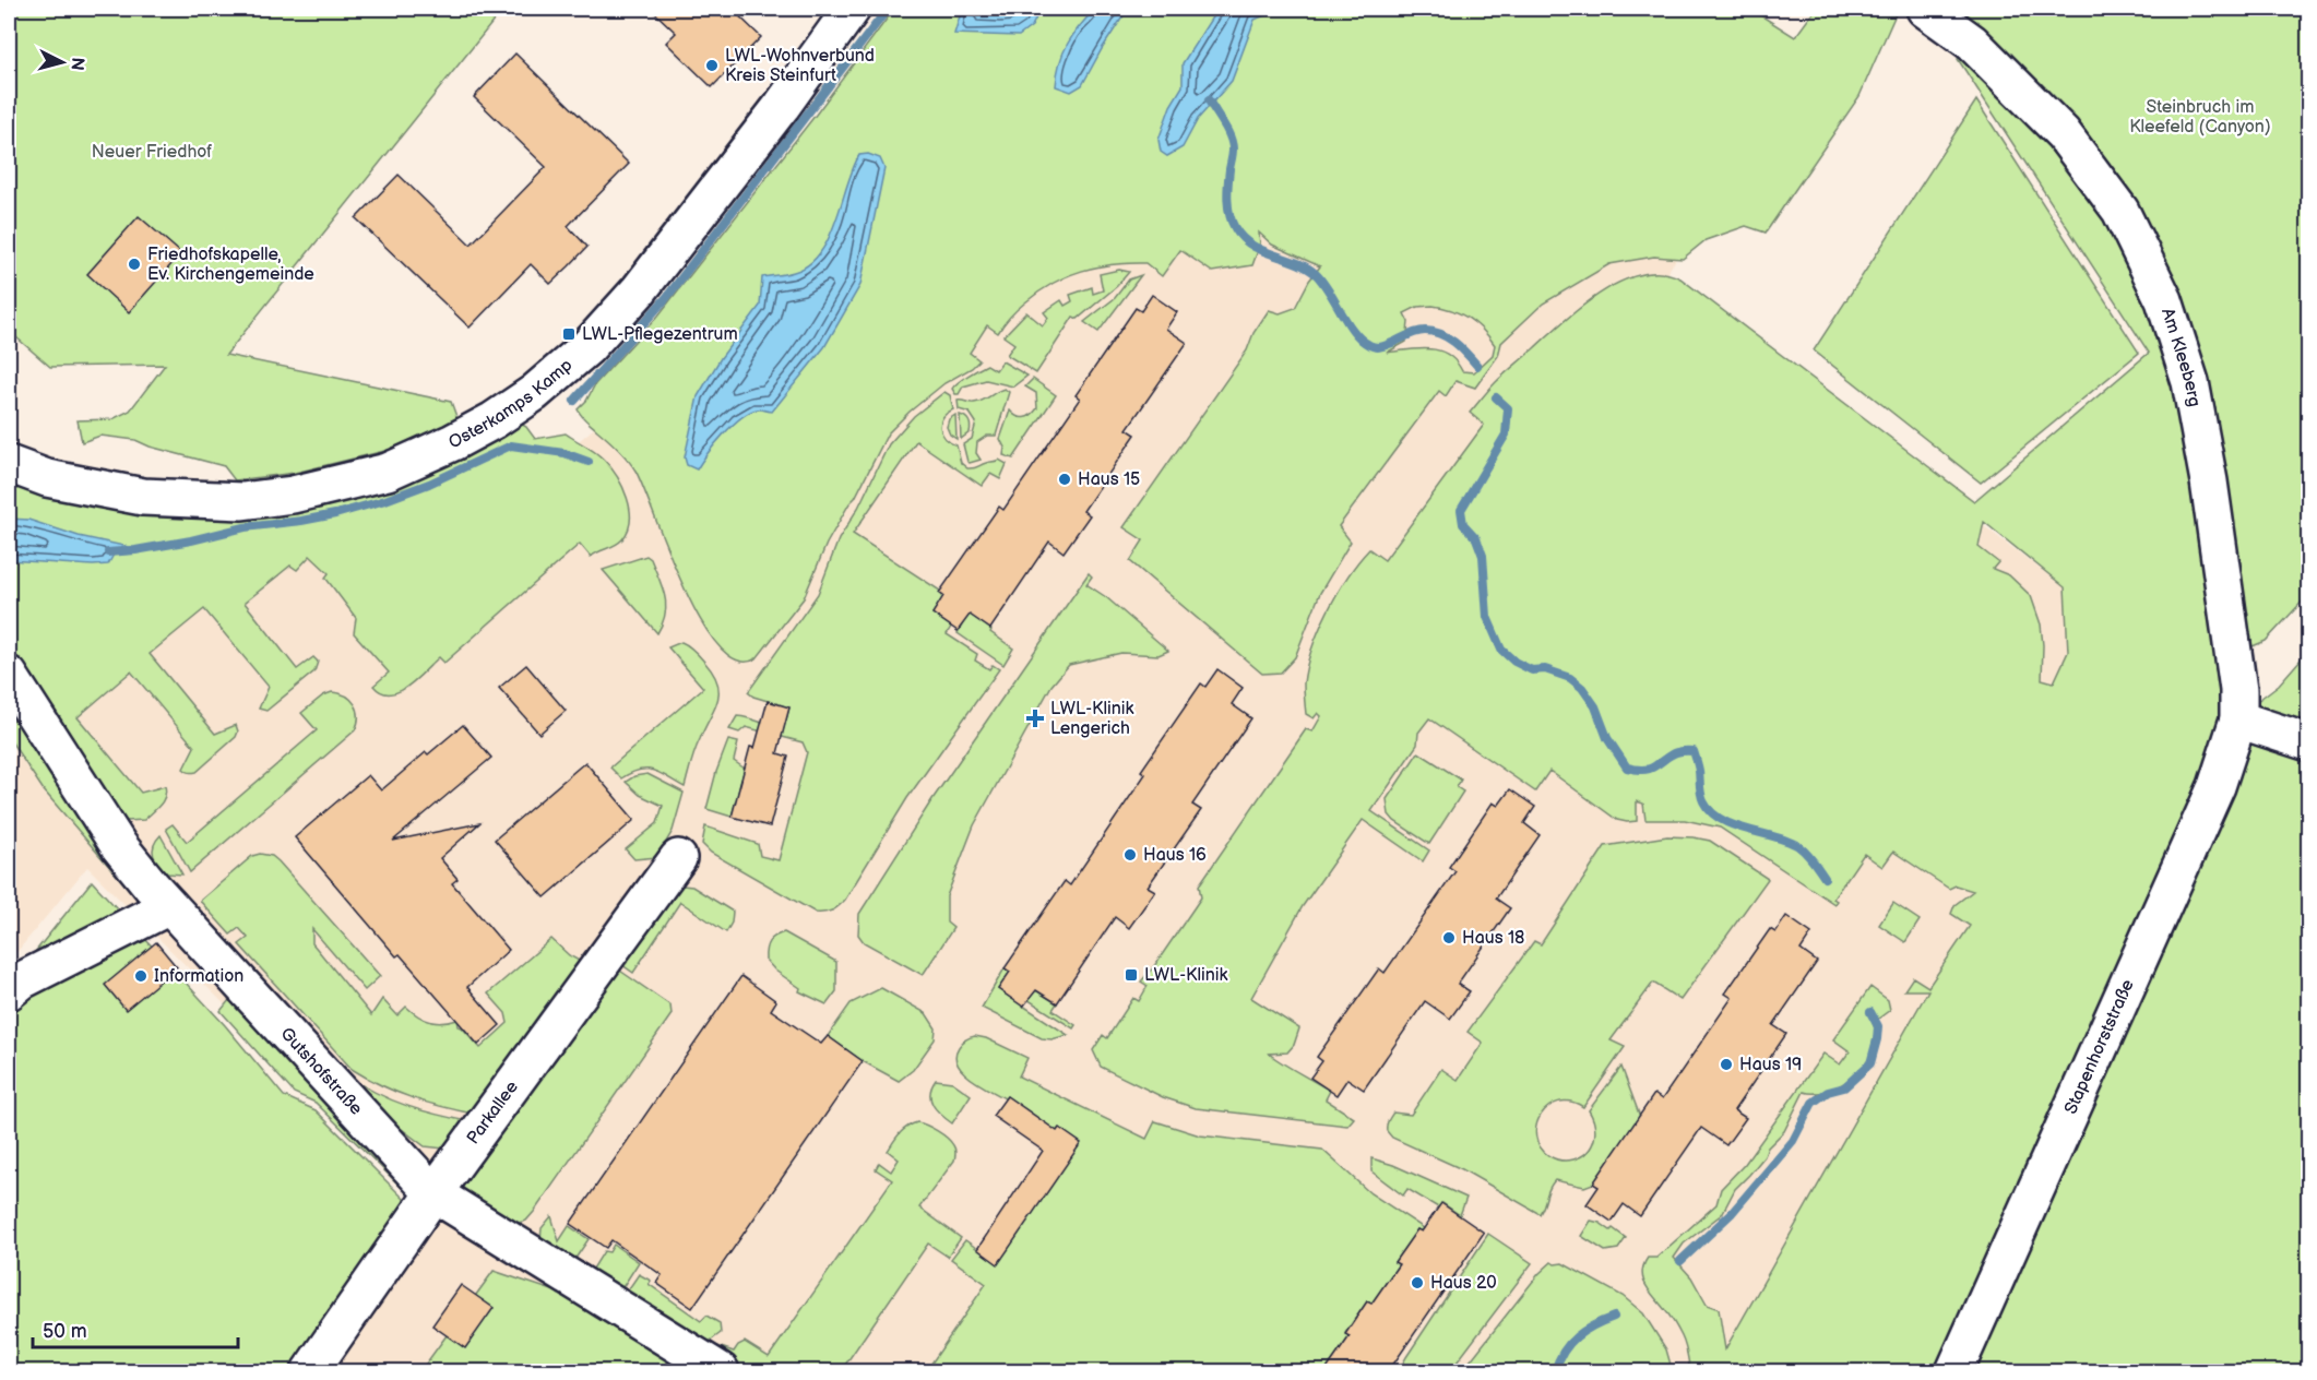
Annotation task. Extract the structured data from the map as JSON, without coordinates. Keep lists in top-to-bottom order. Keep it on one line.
{"streets":{"street":["Am Kleeberg","Osterkamps Kamp","Stapenhorststraße","Gutshofstraße","Parkallee"]},"crossings":[["Am Kleeberg","Stapenhorststraße"],["Gutshofstraße","Parkallee"]],"parks":["Steinbruch im Kleefeld (Canyon)","Neuer Friedhof"],"places":{"other":["LWL-Wohnverbund Kreis Steinfurt","Friedhofskapelle, Ev. Kirchengemeinde","Haus 15","Haus 16","Haus 18","Information","Haus 19","Haus 20"],"transit":["LWL-Pflegezentrum","LWL-Klinik"],"health":["LWL-Klinik Lengerich"]},"scale_bar":"50 m","north":"right"}
